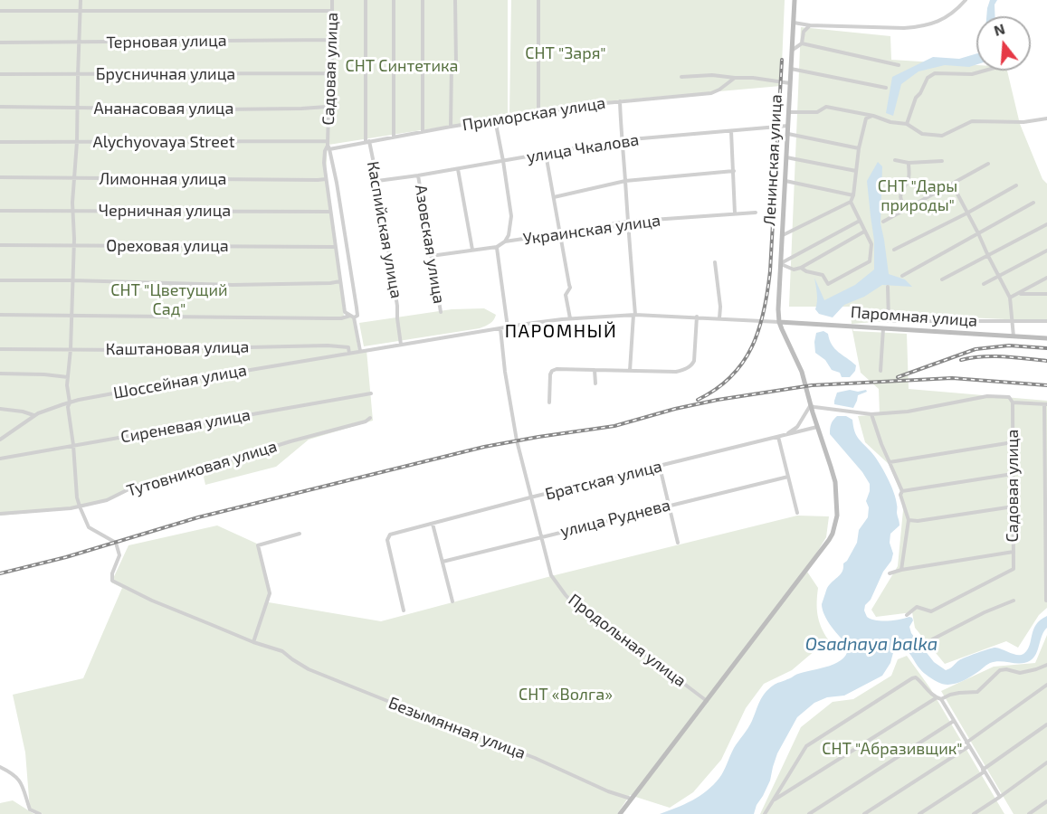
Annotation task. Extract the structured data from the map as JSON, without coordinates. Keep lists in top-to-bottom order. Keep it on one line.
{"streets":{"street":["Терновая улица","Садовая улица","Брусничная улица","Ананасовая улица","Приморская улица","Alychyovaya Street","улица Чкалова","Ленинская улица","Лимонная улица","Черничная улица","Каспийская улица","Украинская улица","Азовская улица","Ореховая улица","Паромная улица","Каштановая улица","Шоссейная улица","Сиреневая улица","Тутовниковая улица","Братская улица","улица Руднева","Продольная улица","Безымянная улица"]},"crossings":[["Терновая улица","Садовая улица"],["Садовая улица","Брусничная улица"],["Садовая улица","Ананасовая улица"],["Садовая улица","Приморская улица"],["Садовая улица","Alychyovaya Street"],["Приморская улица","Alychyovaya Street"],["Приморская улица","Каспийская улица"],["улица Чкалова","Ленинская улица"],["улица Чкалова","Каспийская улица"],["улица Чкалова","Азовская улица"],["Ленинская улица","Паромная улица"],["Ленинская улица","Шоссейная улица"],["Каспийская улица","Шоссейная улица"],["Украинская улица","Азовская улица"],["Паромная улица","Шоссейная улица"],["Каштановая улица","Шоссейная улица"],["Тутовниковая улица","Безымянная улица"],["улица Руднева","Продольная улица"]],"districts":["ПАРОМНЫЙ"],"water":["Osadnaya balka"],"parks":["СНТ \"Заря\"","СНТ Синтетика","СНТ \"Дары природы\"","СНТ \"Цветущий Сад\"","СНТ «Волга»","СНТ \"Абразивщик\""],"north":"top"}
